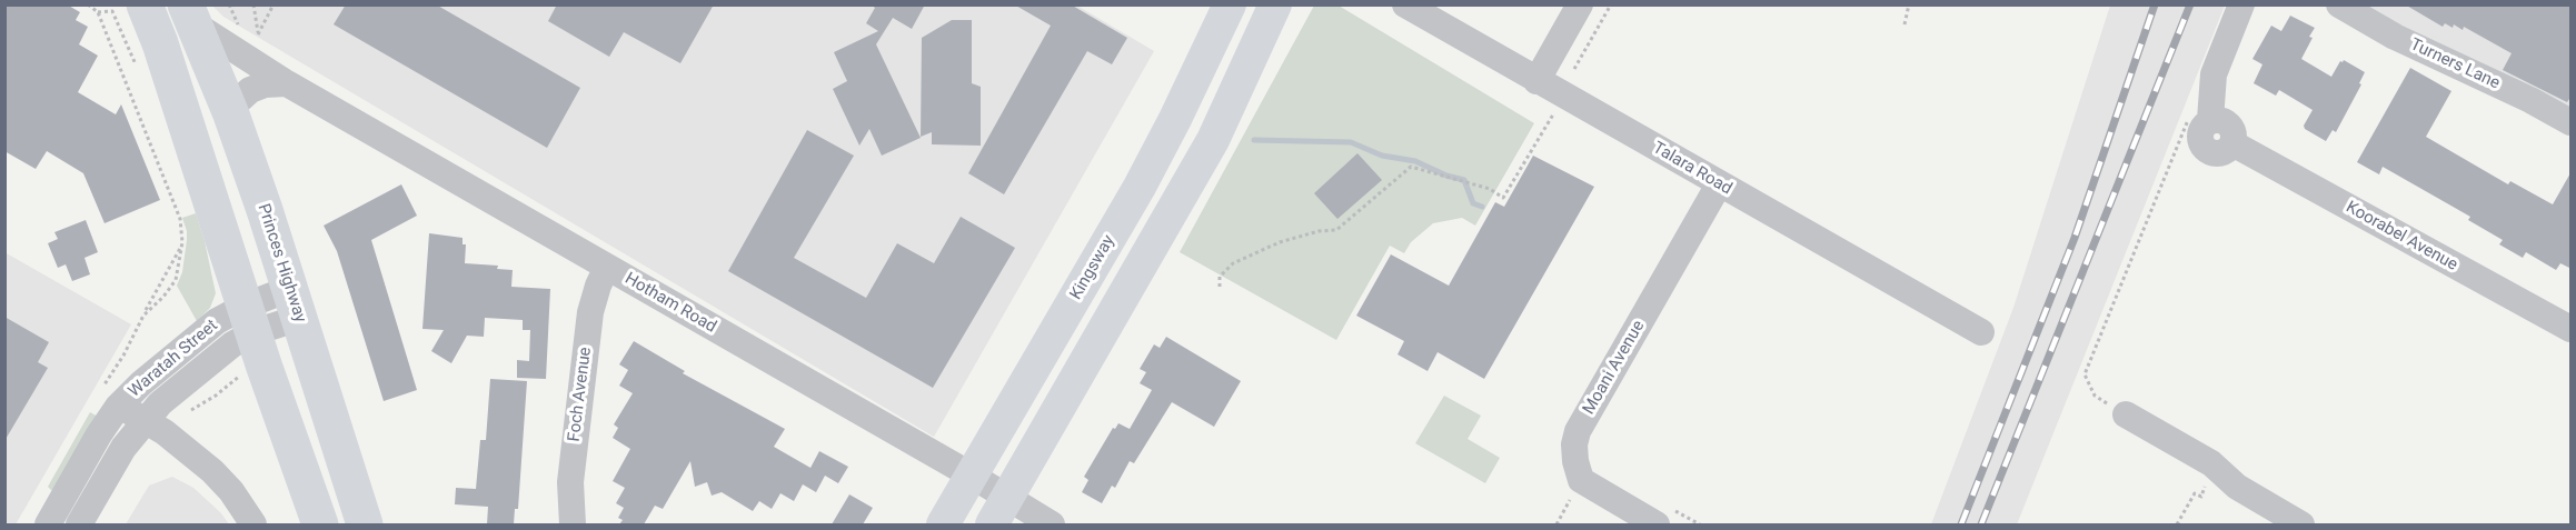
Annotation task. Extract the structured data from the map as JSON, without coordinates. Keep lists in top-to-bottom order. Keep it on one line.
{"streets":{"highway":["Princes Highway"],"main road":["Kingsway"],"street":["Turners Lane","Talara Road","Koorabel Avenue","Hotham Road","Waratah Street","Moani Avenue","Foch Avenue"]},"crossings":[["Talara Road","Moani Avenue"],["Princes Highway","Hotham Road"],["Kingsway","Hotham Road"],["Hotham Road","Foch Avenue"]]}
